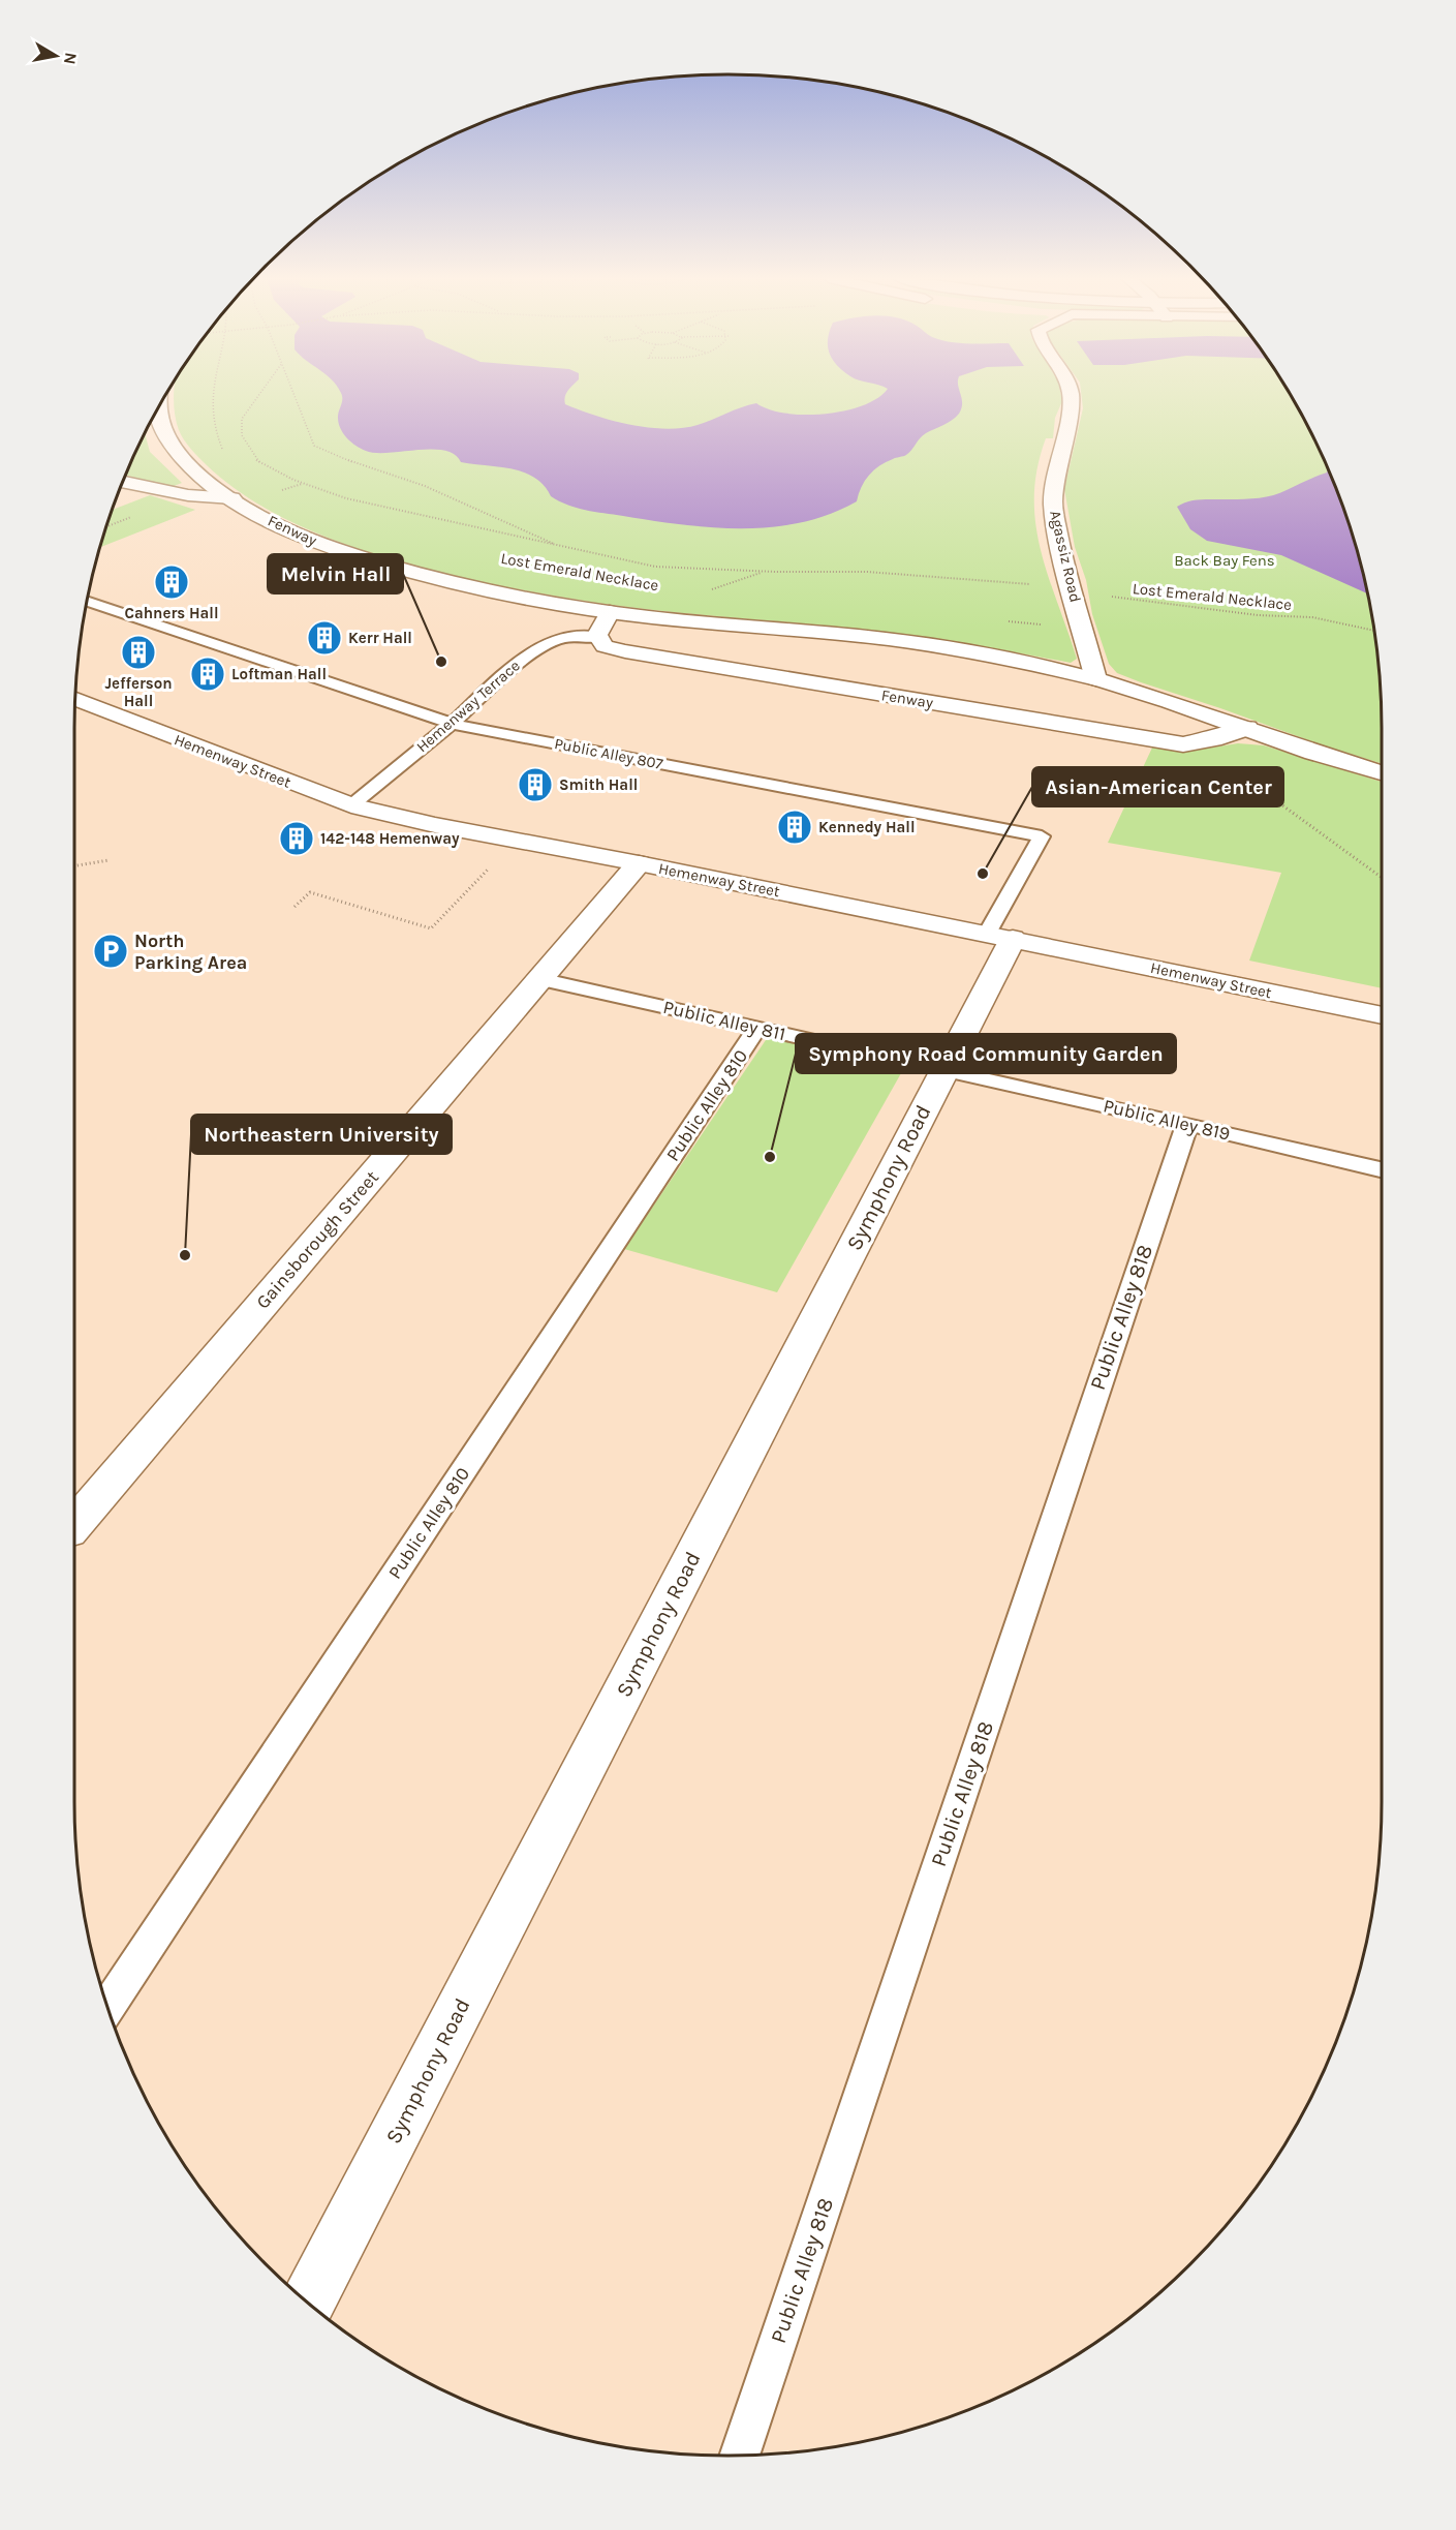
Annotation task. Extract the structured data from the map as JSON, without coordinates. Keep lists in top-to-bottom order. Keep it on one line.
{"streets":{"main road":["Fenway","Agassiz Road","Hemenway Street","Symphony Road","Gainsborough Street"],"lane":["Hemenway Terrace","Public Alley 807","Public Alley 811","Public Alley 810","Public Alley 819","Public Alley 818"],"path":["Lost Emerald Necklace"]},"crossings":[["Fenway","Agassiz Road"],["Fenway","Hemenway Terrace"],["Agassiz Road","Lost Emerald Necklace"],["Hemenway Terrace","Public Alley 807"],["Hemenway Terrace","Hemenway Street"],["Public Alley 807","Hemenway Street"],["Public Alley 807","Symphony Road"],["Hemenway Street","Symphony Road"],["Hemenway Street","Gainsborough Street"],["Public Alley 811","Public Alley 810"],["Public Alley 811","Public Alley 819"],["Public Alley 811","Symphony Road"],["Public Alley 811","Gainsborough Street"],["Public Alley 819","Symphony Road"],["Public Alley 819","Public Alley 818"]],"parks":["Back Bay Fens"],"places":{"building":["Cahners Hall","Kerr Hall","Jefferson Hall","Loftman Hall","Smith Hall","Kennedy Hall","142-148 Hemenway"],"other":["Melvin Hall","Asian-American Center","Symphony Road Community Garden","Northeastern University"],"parking":["North Parking Area"]},"north":"right"}
